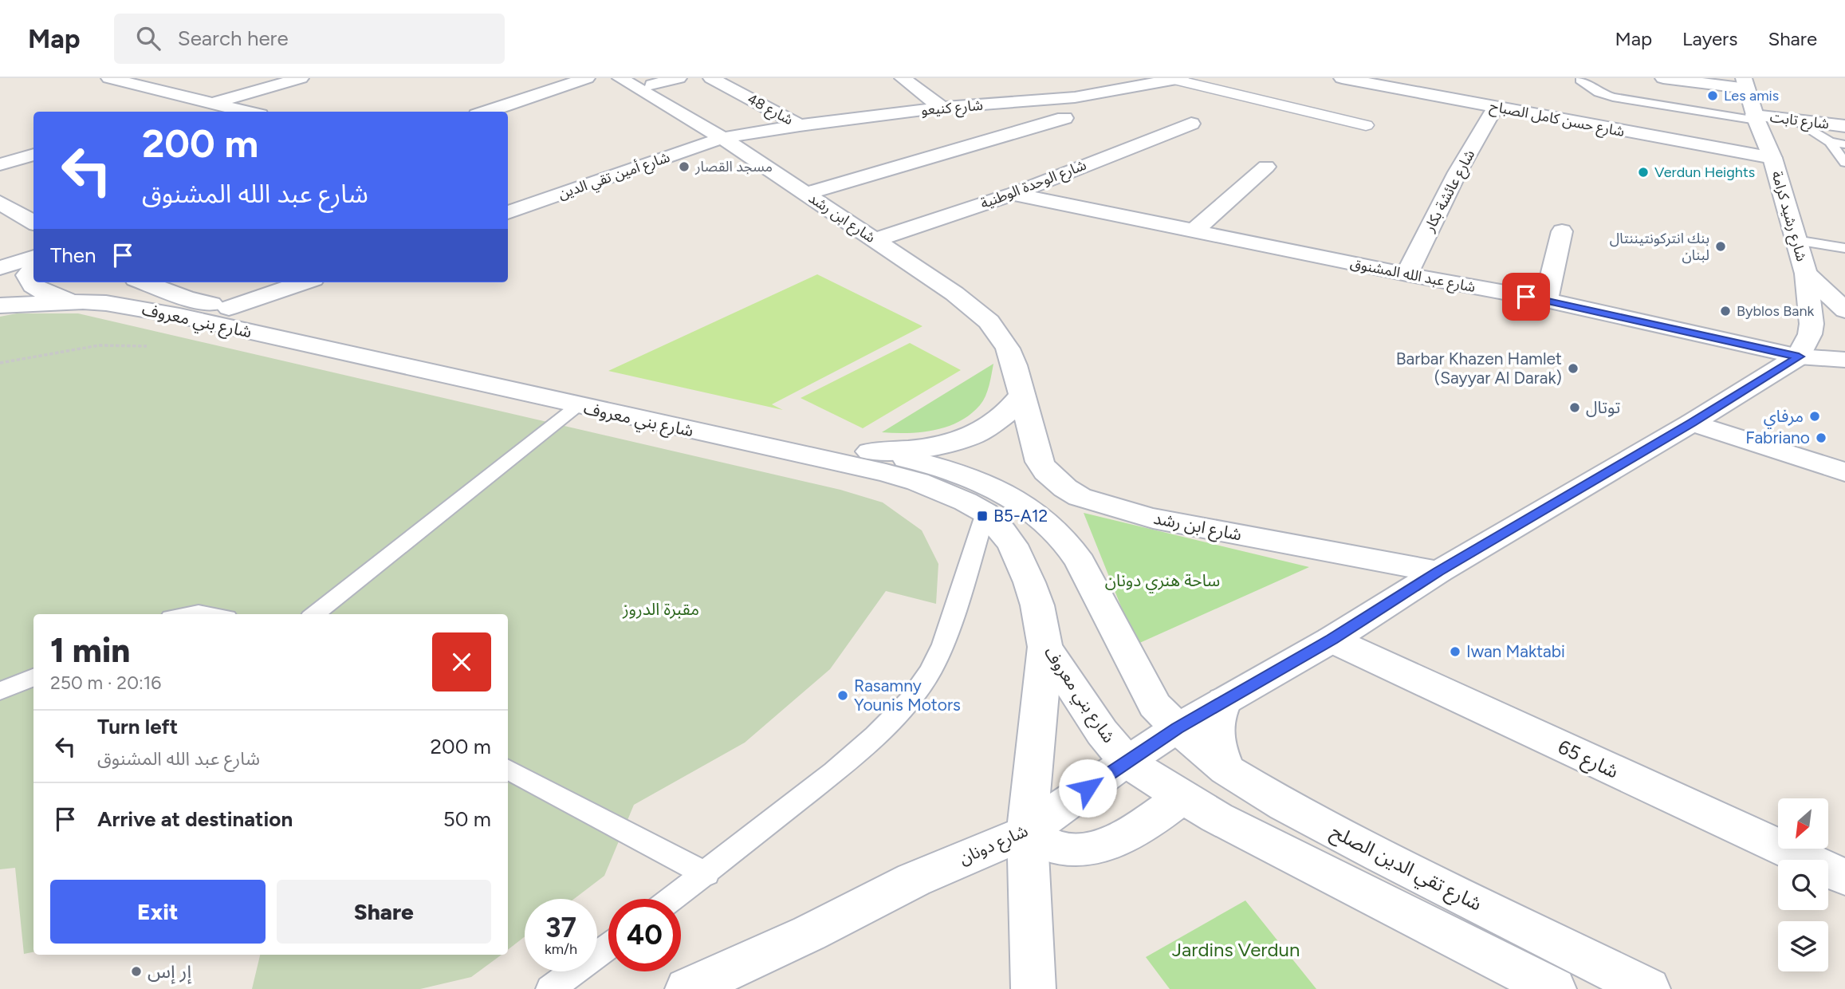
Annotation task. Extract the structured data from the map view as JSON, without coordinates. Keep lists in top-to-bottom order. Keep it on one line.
{"streets":{"street":["شارع كنيعو","شارع 48","شارع حسن كامل الصباح","شارع تابت","شارع أمين تقي الدين","شارع الوحدة الوطنية","شارع عائشة بكار","شارع رشيد كرامة","شارع ابن رشد","شارع عبد الله المشنوق","شارع بني معروف","شارع 65","شارع دونان","شارع تقي الدين الصلح"]},"crossings":[["شارع كنيعو","شارع 48"],["شارع كنيعو","شارع أمين تقي الدين"],["شارع كنيعو","شارع ابن رشد"],["شارع حسن كامل الصباح","شارع عائشة بكار"],["شارع حسن كامل الصباح","شارع رشيد كرامة"],["شارع تابت","شارع رشيد كرامة"],["شارع أمين تقي الدين","شارع ابن رشد"],["شارع الوحدة الوطنية","شارع ابن رشد"],["شارع الوحدة الوطنية","شارع عبد الله المشنوق"],["شارع عائشة بكار","شارع عبد الله المشنوق"],["شارع رشيد كرامة","شارع عبد الله المشنوق"],["شارع رشيد كرامة","شارع دونان"],["شارع ابن رشد","شارع دونان"],["شارع عبد الله المشنوق","شارع دونان"],["شارع بني معروف","شارع دونان"],["شارع بني معروف","شارع تقي الدين الصلح"],["شارع 65","شارع دونان"],["شارع دونان","شارع تقي الدين الصلح"]],"parks":["ساحة هنري دونان","مقبرة الدروز","Jardins Verdun"],"places":{"other":["Les amis","مسجد القصار","Verdun Heights","بنك انتركونتيننتال لبنان","Byblos Bank","Barbar Khazen Hamlet (Sayyar Al Darak)","توتال","مرفاي","Fabriano","Iwan Maktabi","Rasamny Younis Motors","إر إس"],"transit":["B5-A12"]},"north":"bottom left","page":{"header":"Map","search":"Search here","nav":["Map","Layers","Share"],"turn":["200 m","شارع عبد الله المشنوق"],"then":"Then","heading":["1 min","250 m · 20:16"],"list":[{"name":"Turn left","note":"شارع عبد الله المشنوق","value":"200 m"},{"name":"Arrive at destination","value":"50 m"}],"buttons":["Exit","Share"],"speed":"37 km/h","limit":"40"}}
